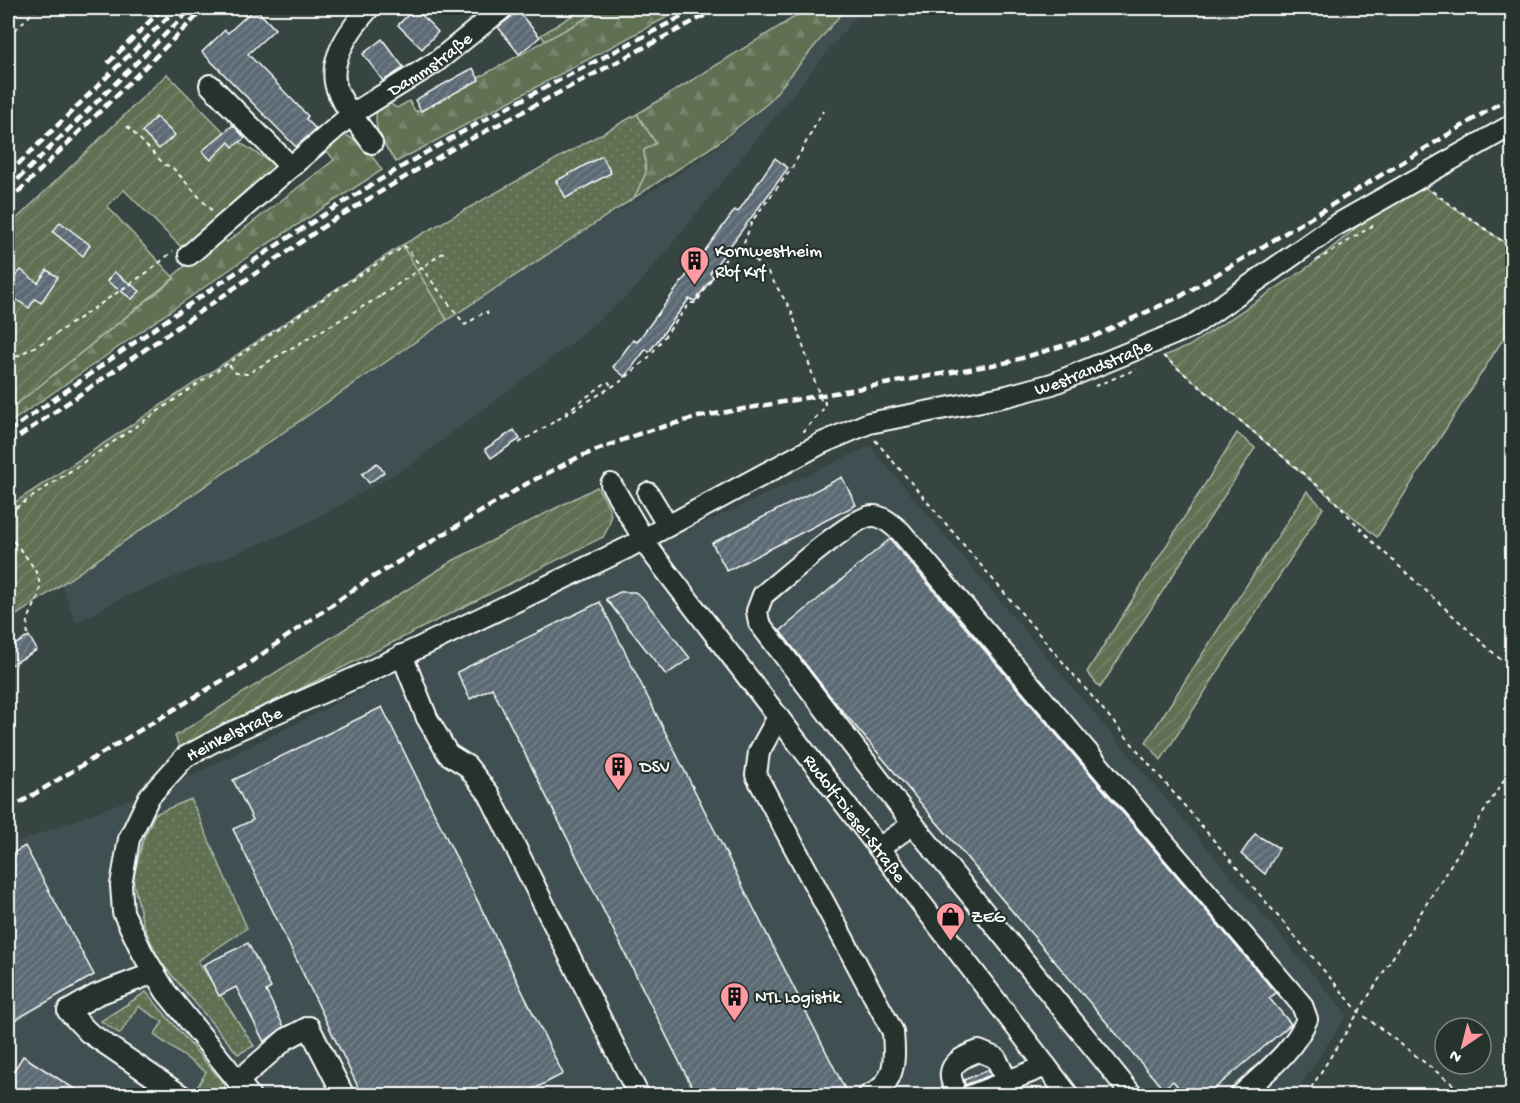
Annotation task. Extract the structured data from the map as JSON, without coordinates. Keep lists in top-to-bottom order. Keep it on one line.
{"streets":{"street":["Dammstraße","Westrandstraße","Heinkelstraße","Rudolf-Diesel-Straße"]},"crossings":[["Westrandstraße","Heinkelstraße"],["Westrandstraße","Rudolf-Diesel-Straße"],["Heinkelstraße","Rudolf-Diesel-Straße"]],"places":{"building":["Kornwestheim Rbf Krf","DSV","NTL Logistik"],"shop":["ZEG"]},"north":"bottom left"}
